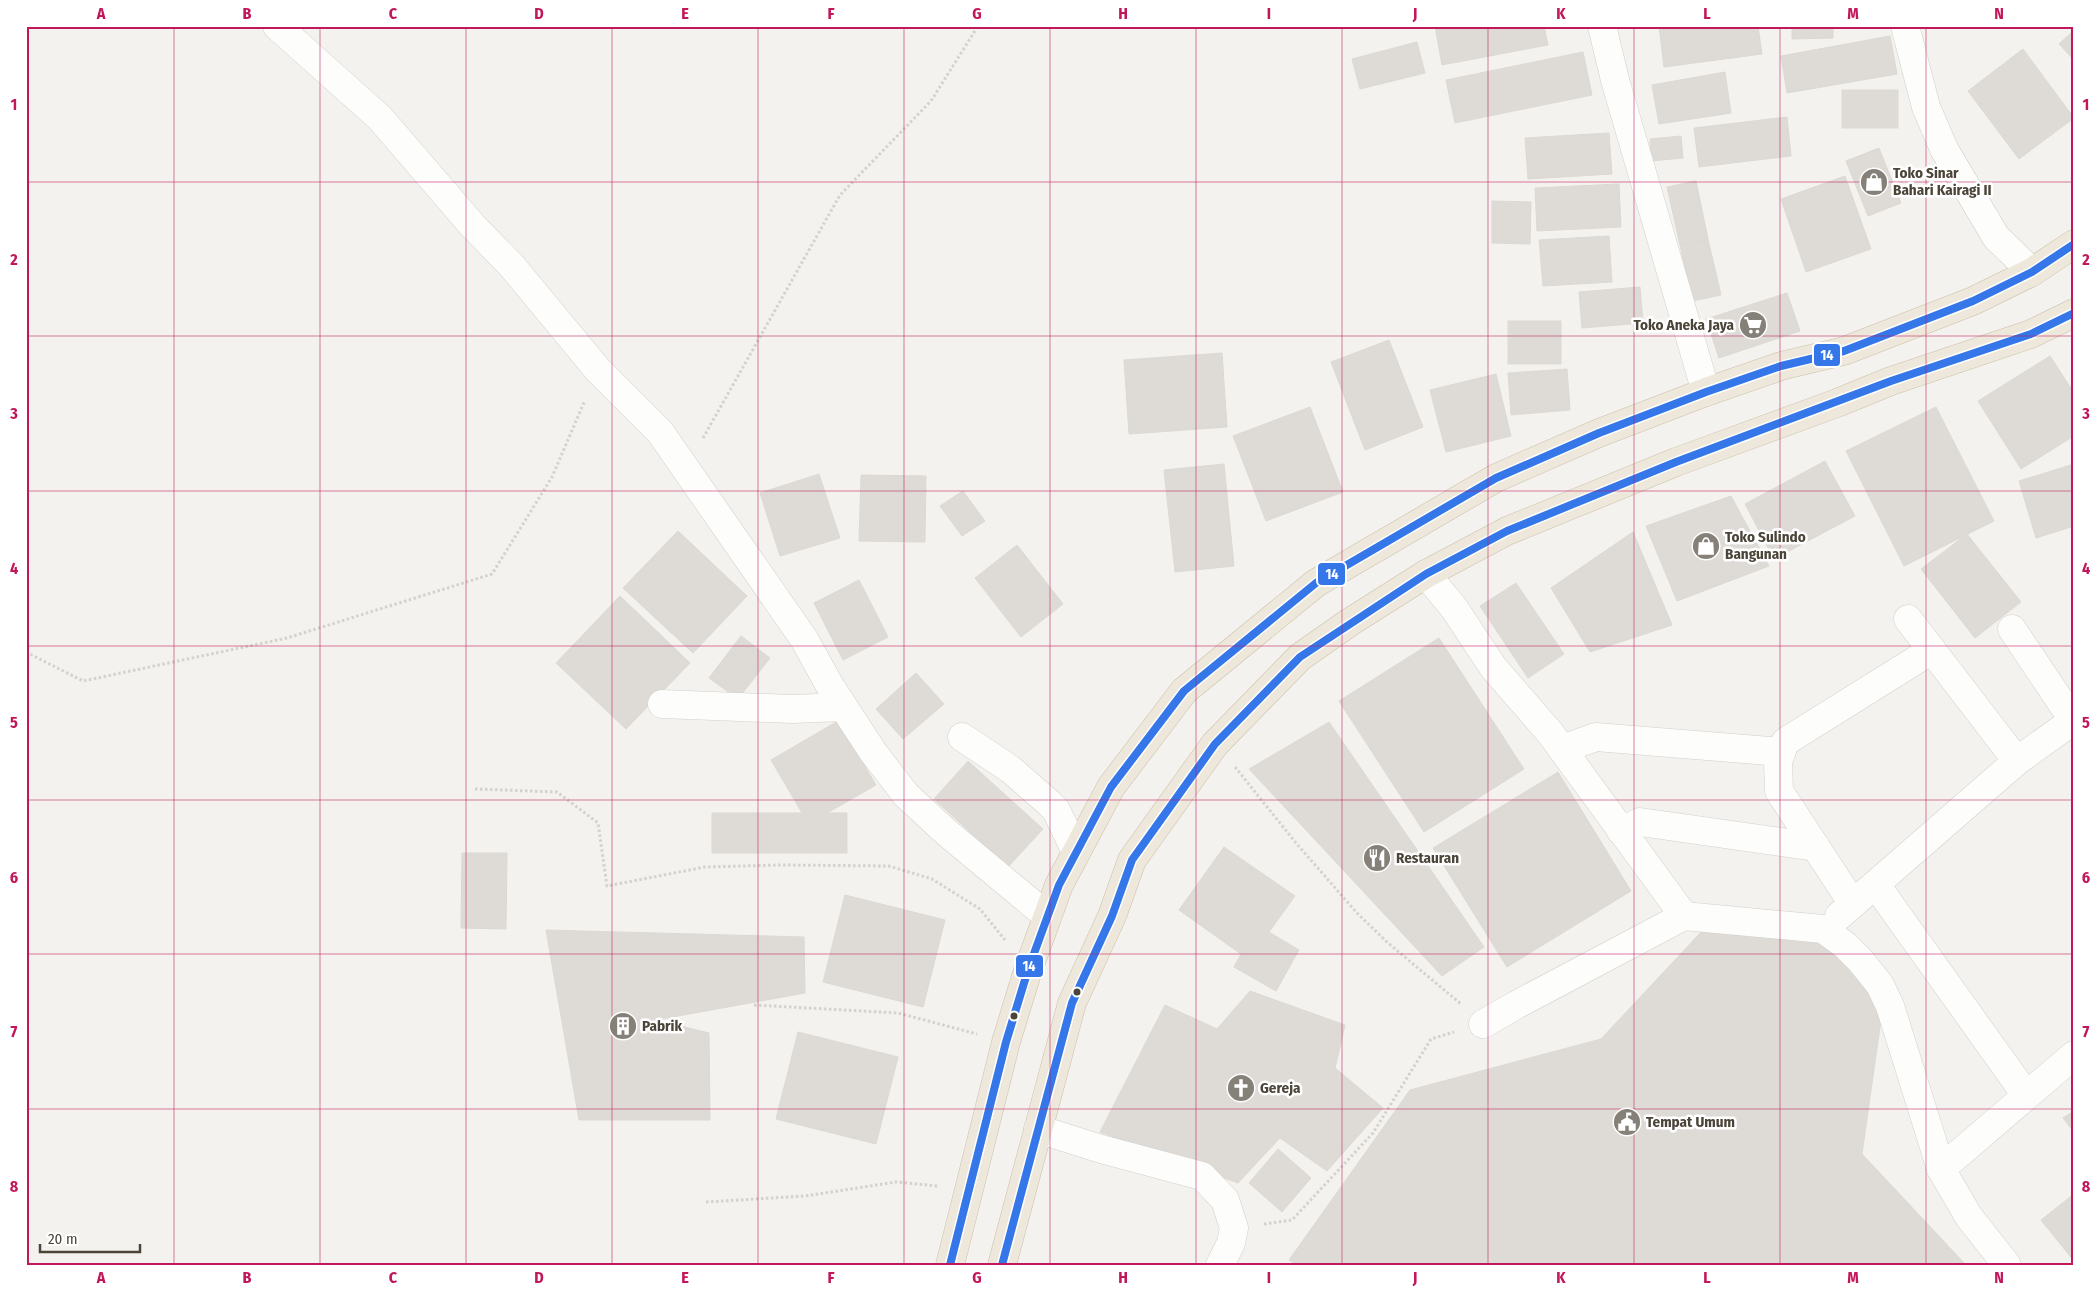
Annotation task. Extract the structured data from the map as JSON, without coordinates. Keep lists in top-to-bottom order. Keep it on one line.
{"places":{"shop":["Toko Sinar Bahari Kairagi II","Toko Sulindo Bangunan"],"supermarket":["Toko Aneka Jaya"],"restaurant":["Restauran"],"building":["Pabrik"],"church":["Gereja"],"public building":["Tempat Umum"]},"lines":["transit line 14"],"scale_bar":"20 m","grid":{"columns":["A","B","C","D","E","F","G","H","I","J","K","L","M","N"],"rows":["1","2","3","4","5","6","7","8"]}}
